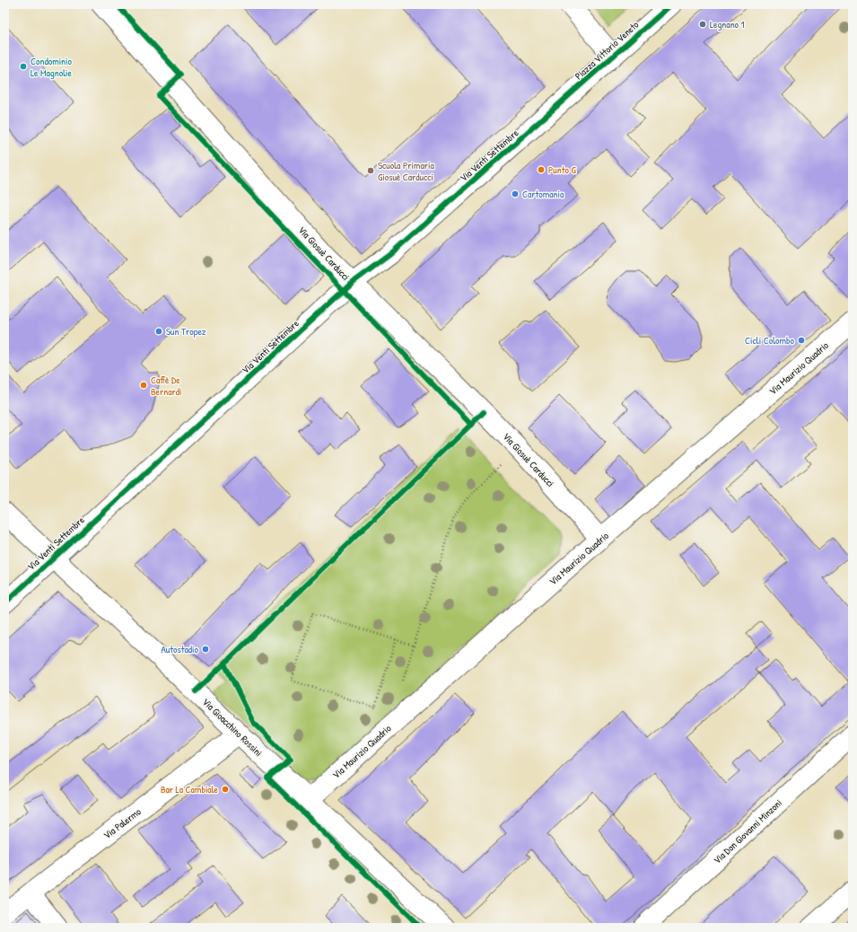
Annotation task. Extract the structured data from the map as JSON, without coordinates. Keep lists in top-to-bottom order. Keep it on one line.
{"streets":{"street":["Piazza Vittorio Veneto","Via Venti Settembre","Via Giosuè Carducci","Via Maurizio Quadrio","Via Gioacchino Rossini","Via Palermo","Via Don Giovanni Minzoni"]},"crossings":[["Piazza Vittorio Veneto","Via Venti Settembre"],["Via Venti Settembre","Via Giosuè Carducci"],["Via Venti Settembre","Via Gioacchino Rossini"],["Via Giosuè Carducci","Via Maurizio Quadrio"],["Via Maurizio Quadrio","Via Gioacchino Rossini"],["Via Gioacchino Rossini","Via Palermo"]],"places":["Legnano 1","Condominio Le Magnolie","Punto G","Scuola Primaria Giosuè Carducci","Cartomania","Sun Tropez","Cicli Colombo","Caffè De Bernardi","Autostadio","Bar La Cambiale"]}
